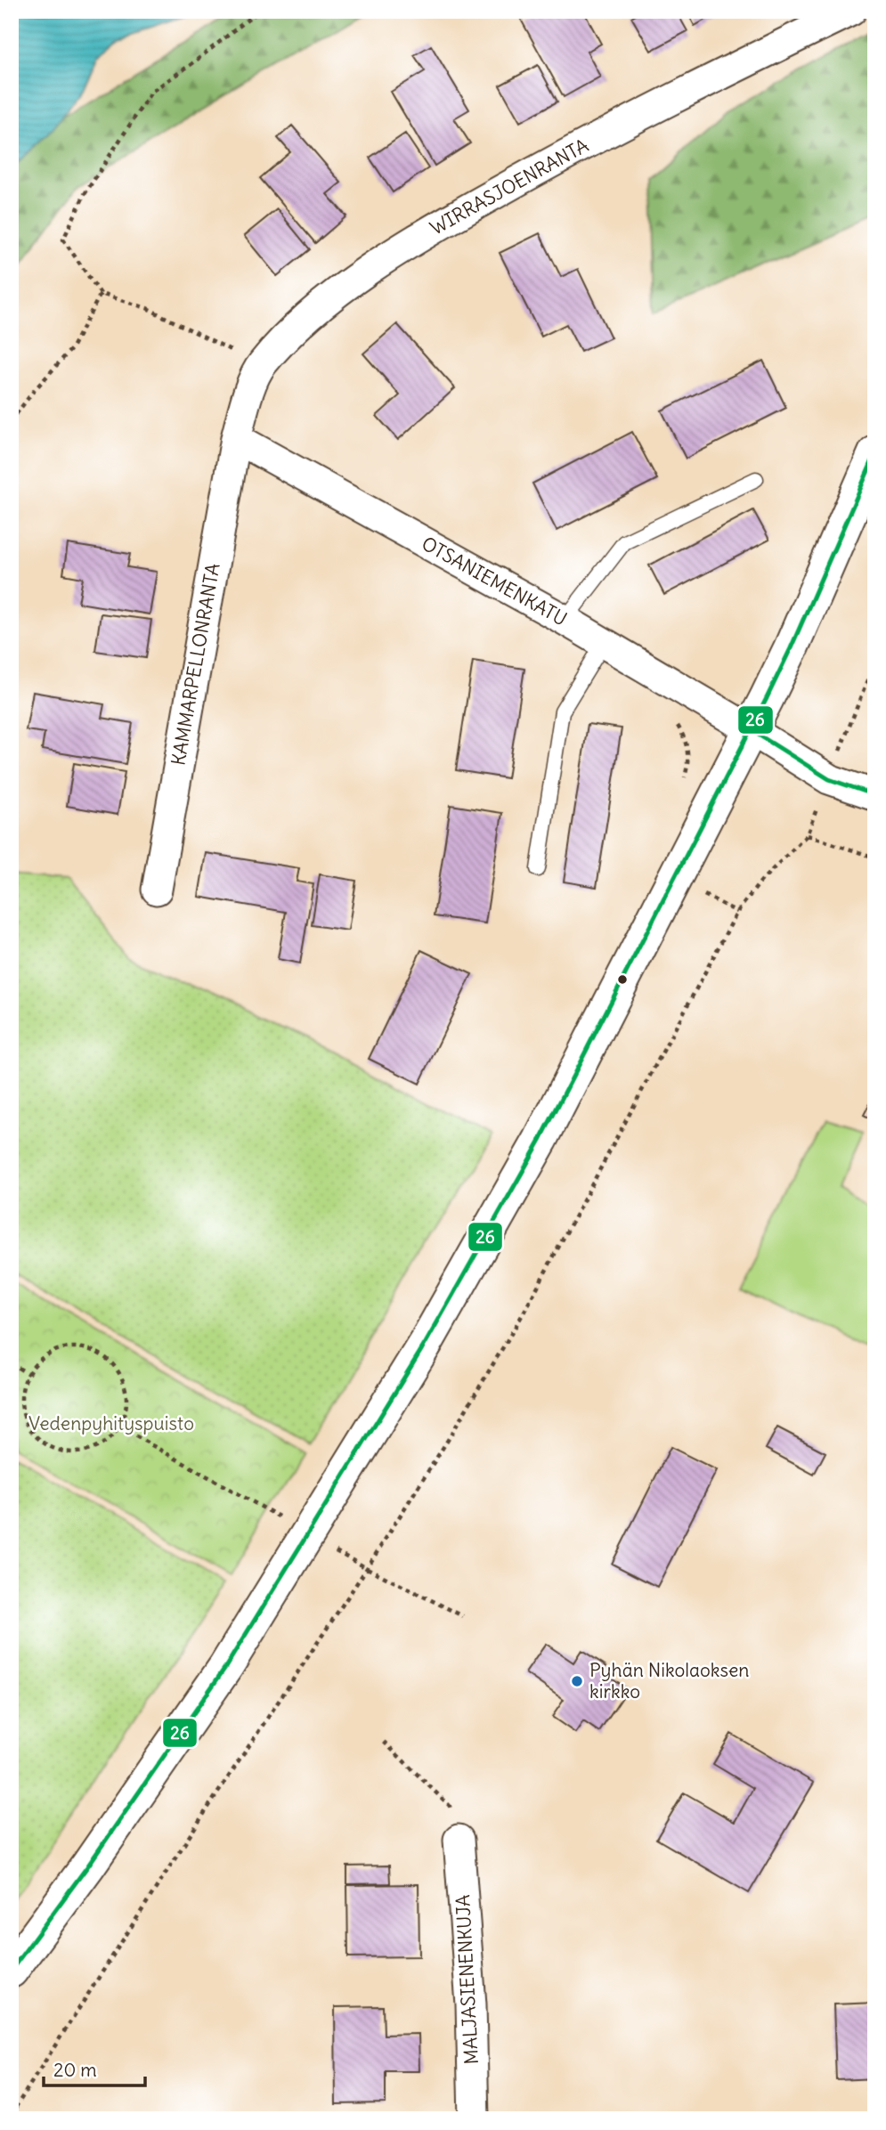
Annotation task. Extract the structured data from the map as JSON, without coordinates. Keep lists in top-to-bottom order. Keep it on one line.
{"streets":{"street":["WIRRASJOENRANTA","OTSANIEMENKATU","KAMMARPELLONRANTA","MALJASIENENKUJA"]},"crossings":[["WIRRASJOENRANTA","OTSANIEMENKATU"],["WIRRASJOENRANTA","KAMMARPELLONRANTA"],["OTSANIEMENKATU","KAMMARPELLONRANTA"]],"parks":["Vedenpyhityspuisto"],"places":["Pyhän Nikolaoksen kirkko"],"lines":["transit line 26"],"scale_bar":"20 m"}
